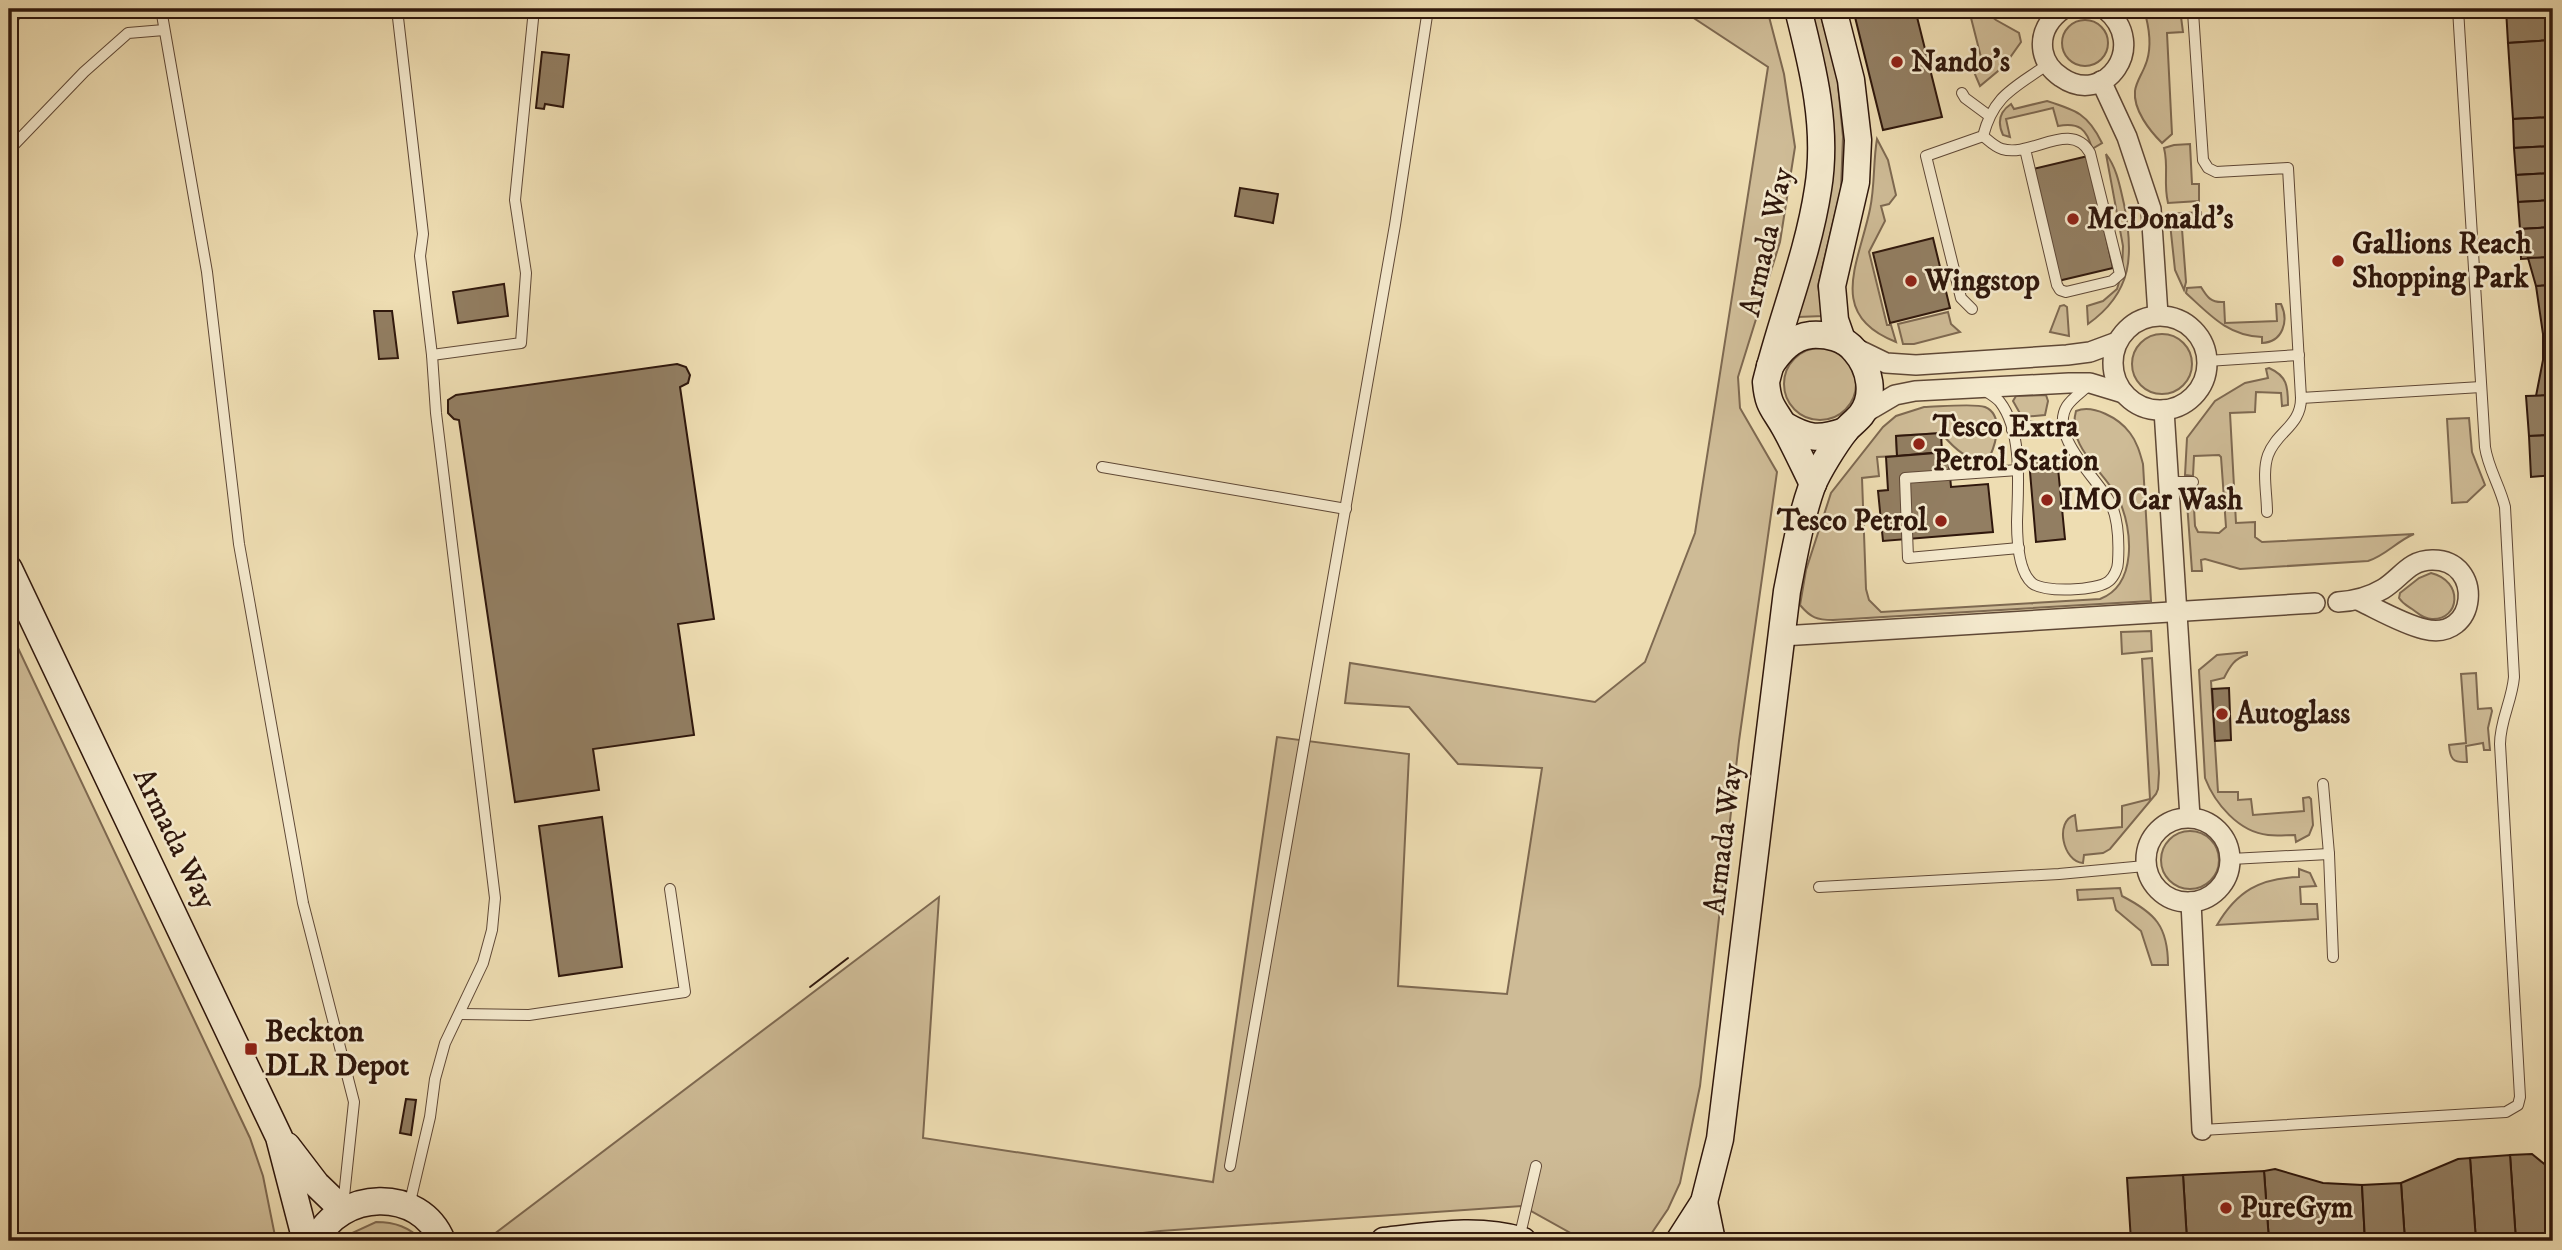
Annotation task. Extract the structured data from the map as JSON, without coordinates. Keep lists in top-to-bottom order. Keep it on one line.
{"streets":{"street":["Armada Way"]},"places":{"other":["Nando's","McDonald's","Gallions Reach Shopping Park","Wingstop","Tesco Extra Petrol Station","IMO Car Wash","Tesco Petrol","Autoglass","PureGym"],"transit":["Beckton DLR Depot"]}}
